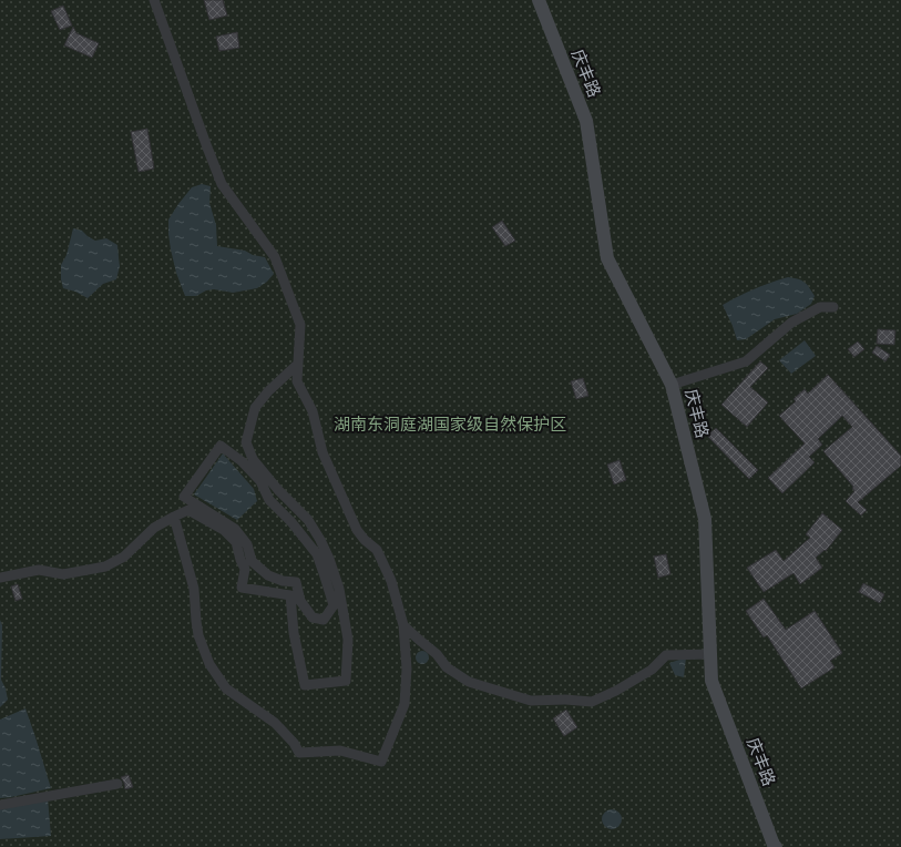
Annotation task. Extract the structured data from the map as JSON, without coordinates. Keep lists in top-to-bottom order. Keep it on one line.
{"streets":{"street":["庆丰路"]},"parks":["湖南东洞庭湖国家级自然保护区"]}
